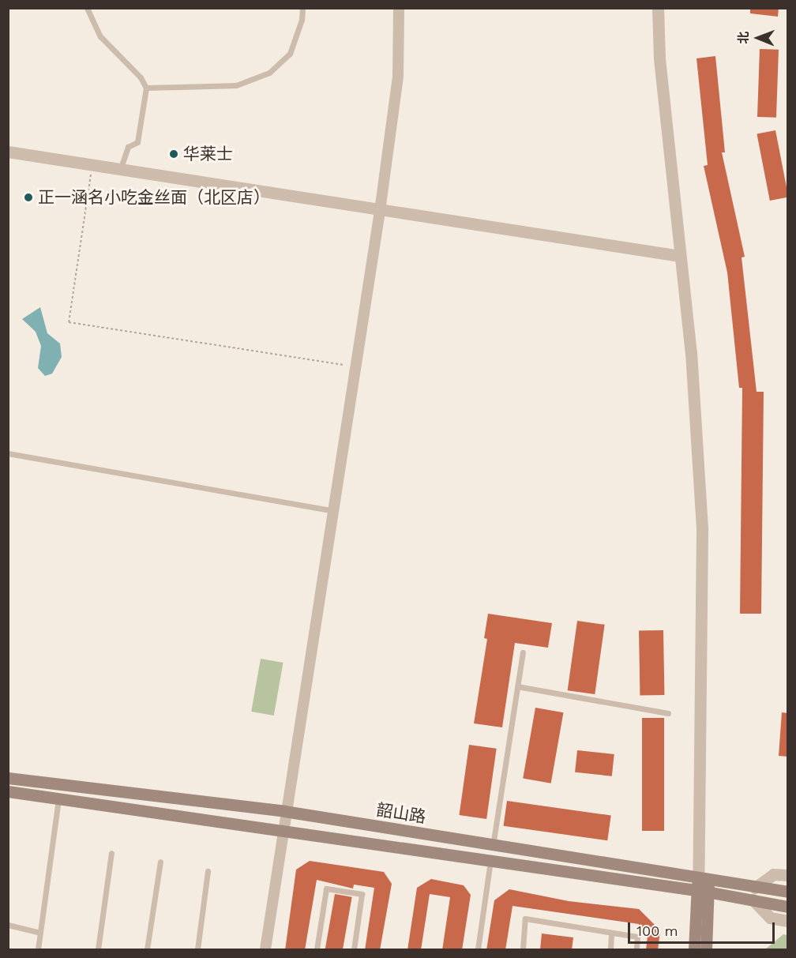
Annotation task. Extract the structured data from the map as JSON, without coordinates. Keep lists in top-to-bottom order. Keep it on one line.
{"streets":{"main road":["韶山路"]},"places":["华莱士","正一涵名小吃金丝面（北区店）"],"scale_bar":"100 m","north":"left"}
